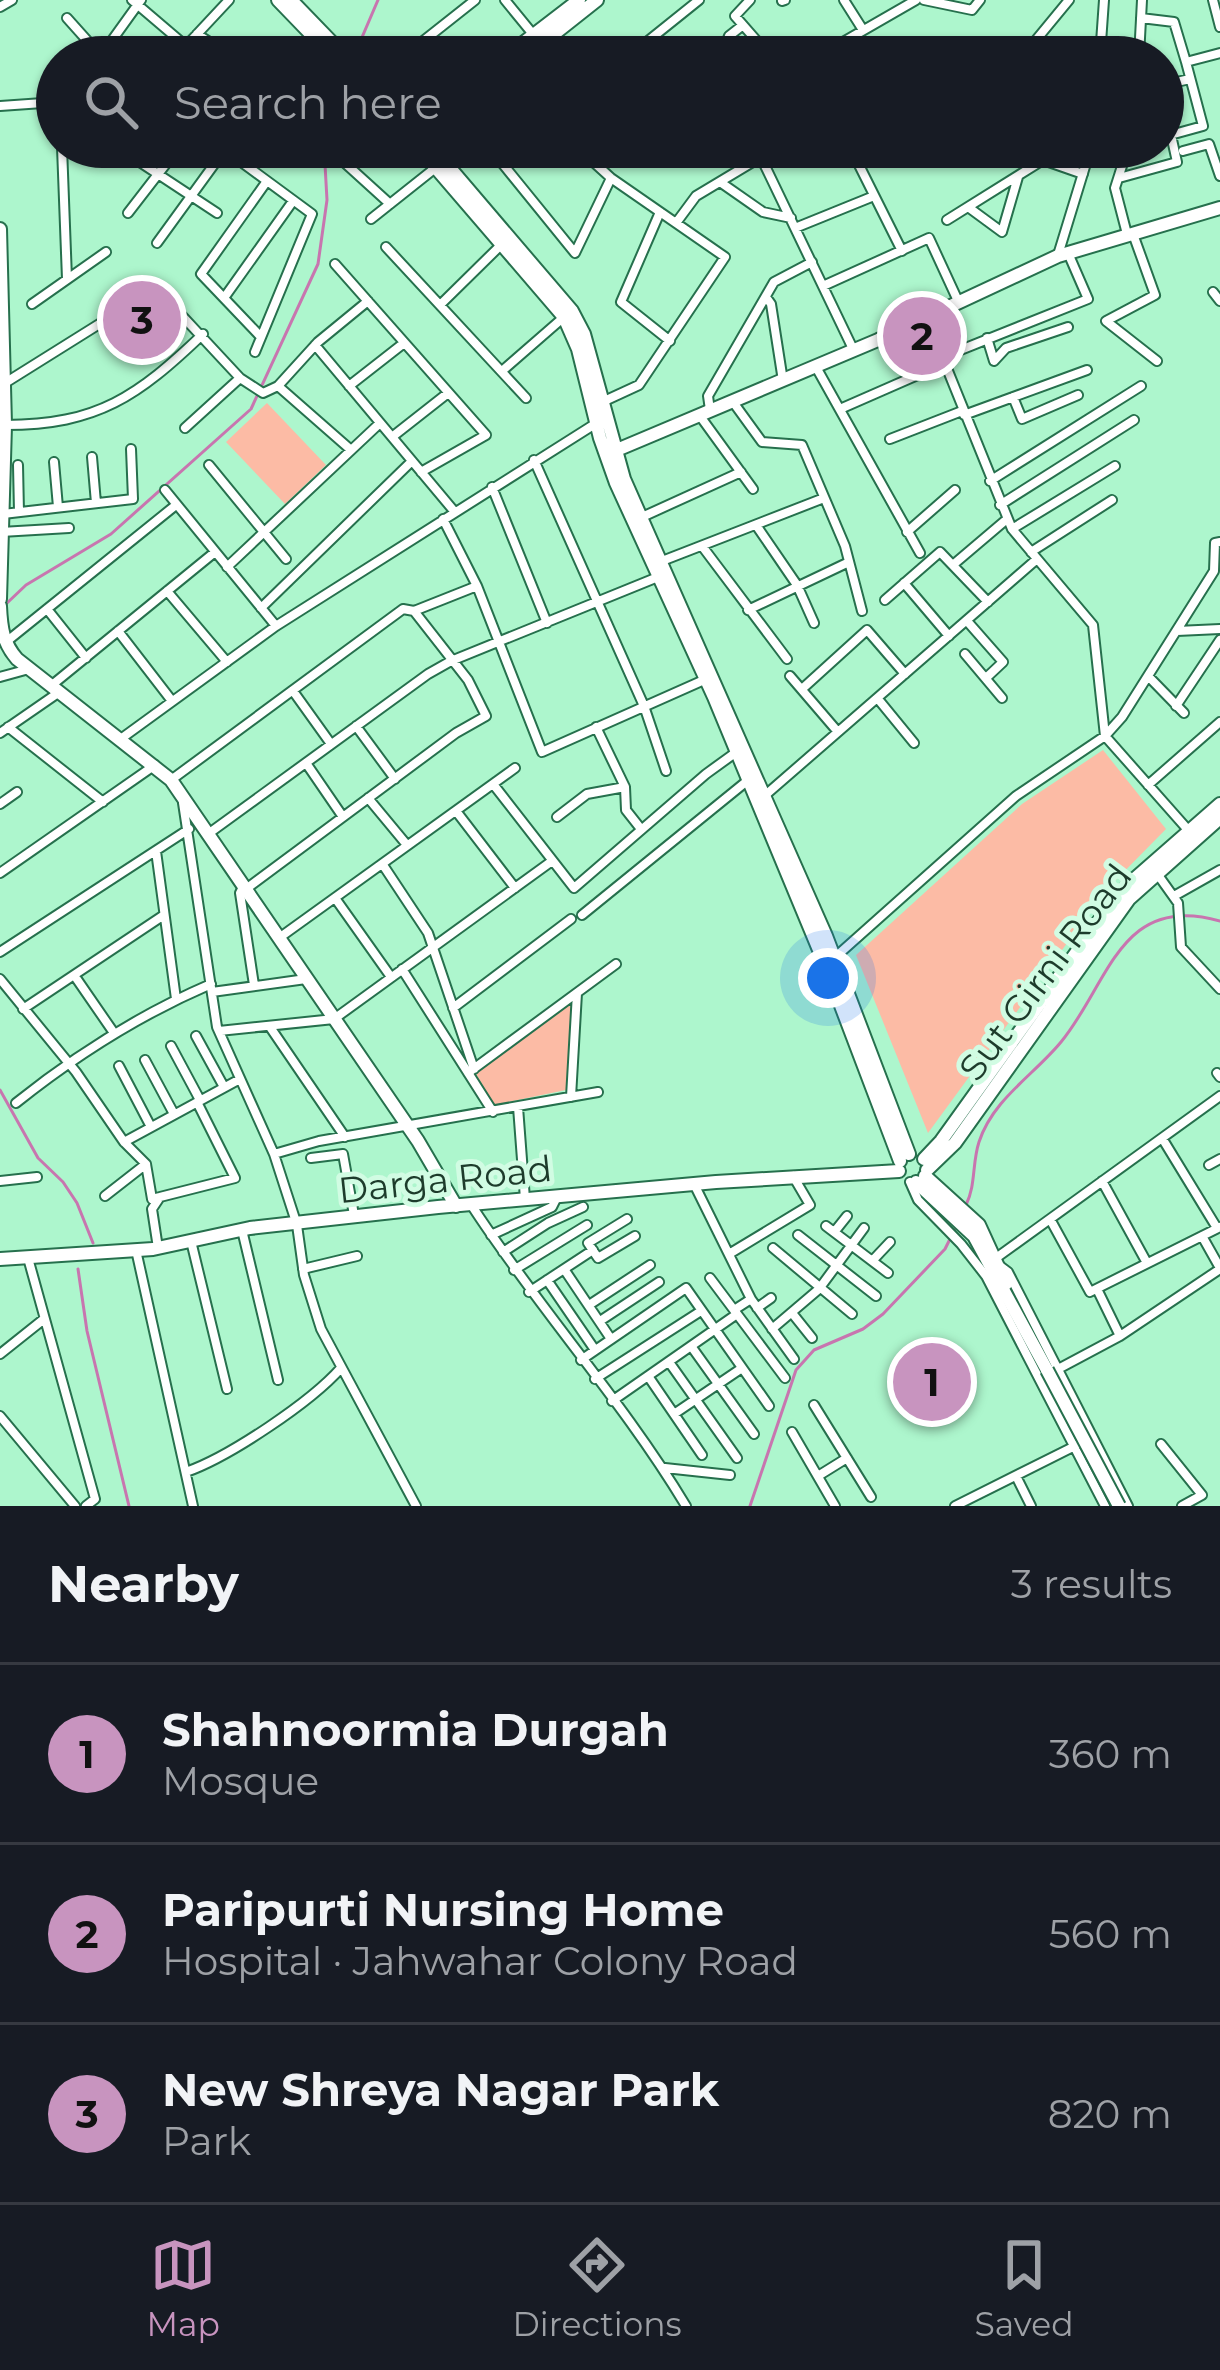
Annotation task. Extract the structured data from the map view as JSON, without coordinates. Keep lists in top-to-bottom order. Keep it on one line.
{"streets":{"street":["Darga Road"]},"page":{"search":"Search here","pins":["3","2","1"],"heading":["Nearby","3 results"],"list":[{"mark":"1","name":"Shahnoormia Durgah","note":"Mosque","value":"360 m"},{"mark":"2","name":"Paripurti Nursing Home","note":"Hospital · Jahwahar Colony Road","value":"560 m"},{"mark":"3","name":"New Shreya Nagar Park","note":"Park","value":"820 m"}],"nav":["Map","Directions","Saved"]}}
